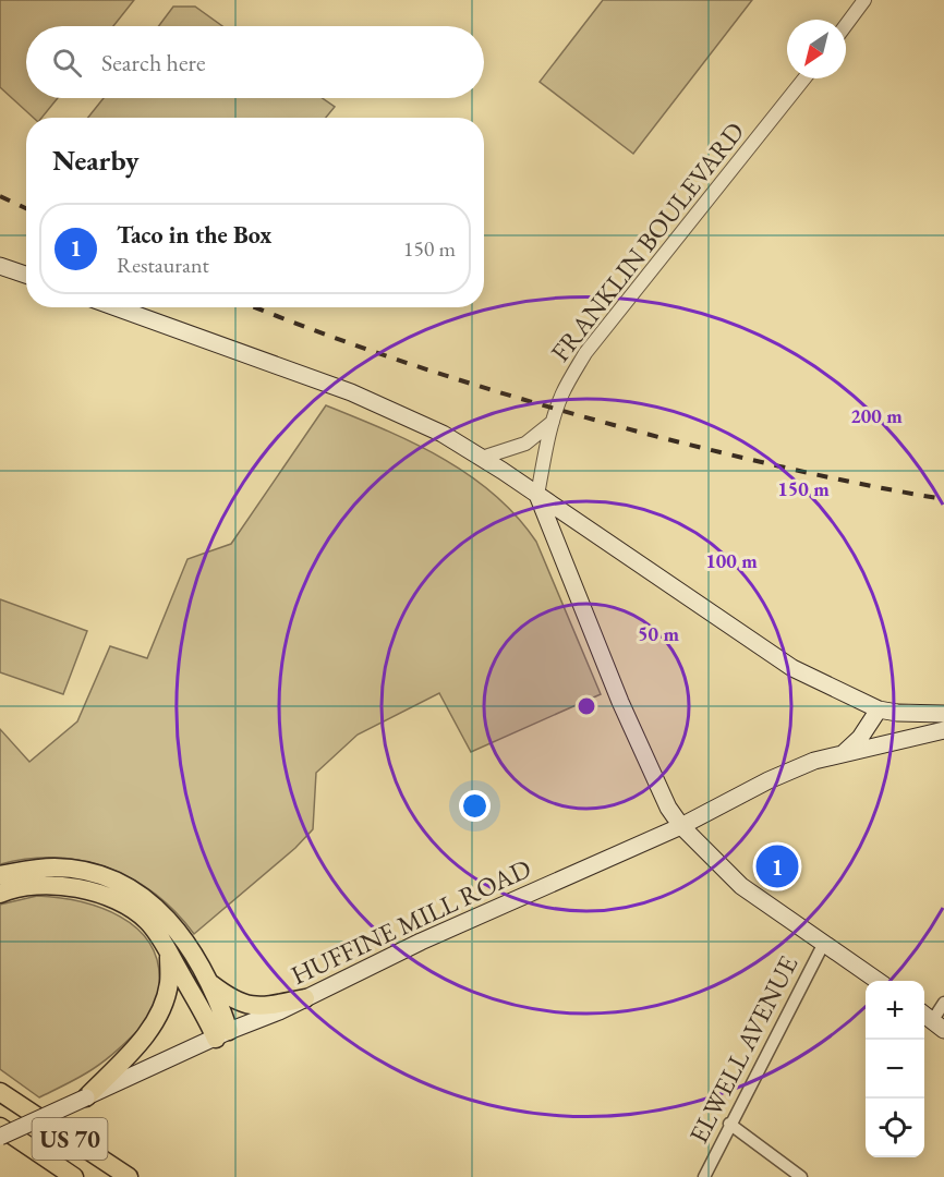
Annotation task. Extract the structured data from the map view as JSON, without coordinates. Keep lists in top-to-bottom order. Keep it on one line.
{"streets":{"highway":["US 70"],"main road":["HUFFINE MILL ROAD"],"street":["FRANKLIN BOULEVARD","ELWELL AVENUE"]},"north":"bottom left","page":{"search":"Search here","heading":"Nearby","list":[{"mark":"1","name":"Taco in the Box","note":"Restaurant","value":"150 m"}],"pins":"1","map_buttons":["+","−"]},"rings":["200 m","150 m","100 m","50 m"]}
